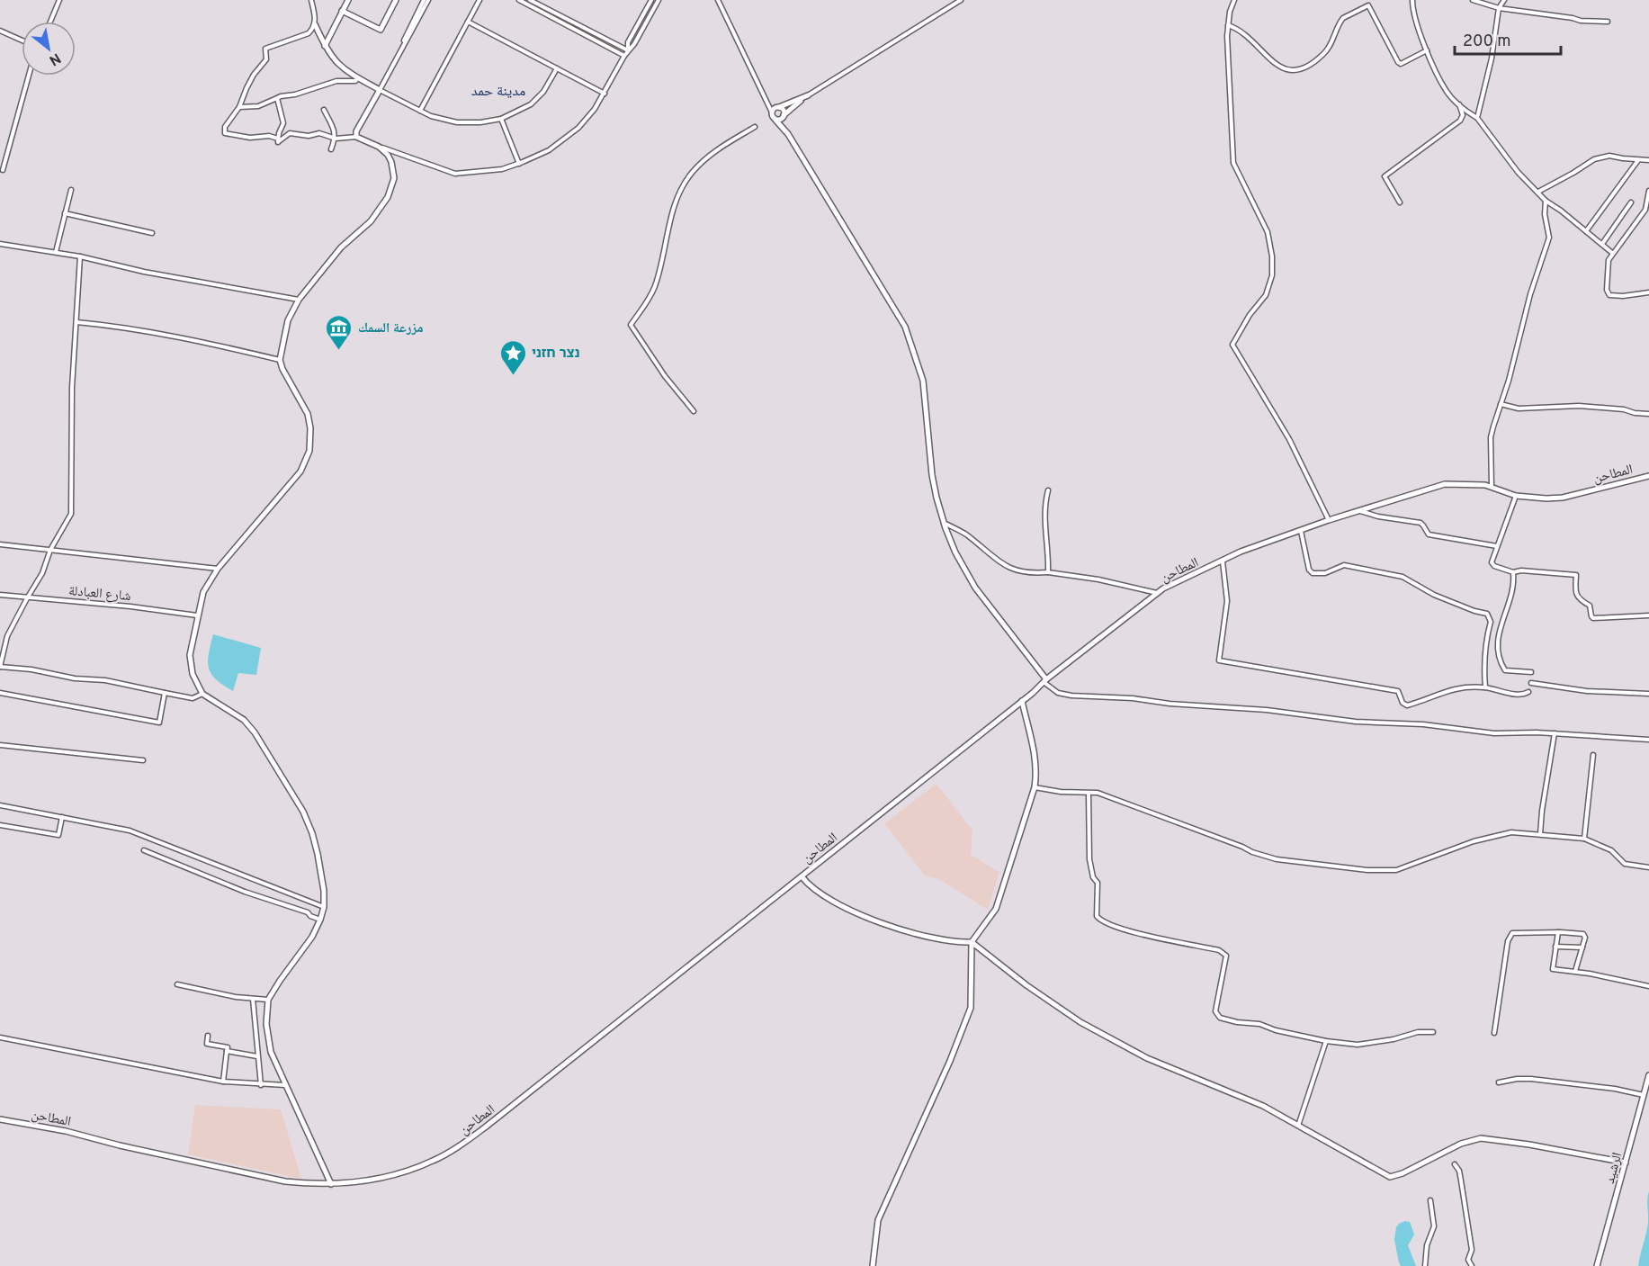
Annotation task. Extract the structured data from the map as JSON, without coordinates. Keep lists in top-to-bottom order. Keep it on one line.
{"streets":{"street":["المطاحن","شارع العبادلة","الرشيد"]},"districts":["مدينة حمد"],"places":{"museum":["مزرعة السمك"],"place":["נצר חזני"]},"scale_bar":"200 m","north":"bottom right"}
